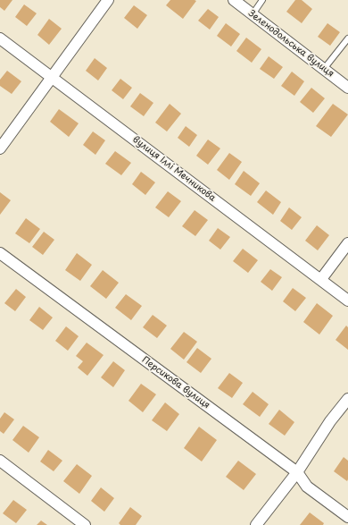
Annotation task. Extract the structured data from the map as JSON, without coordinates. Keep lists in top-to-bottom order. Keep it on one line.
{"streets":{"street":["Зеленодольська вулиця","вулиця Іллі Мечникова","Персикова вулиця"]}}
